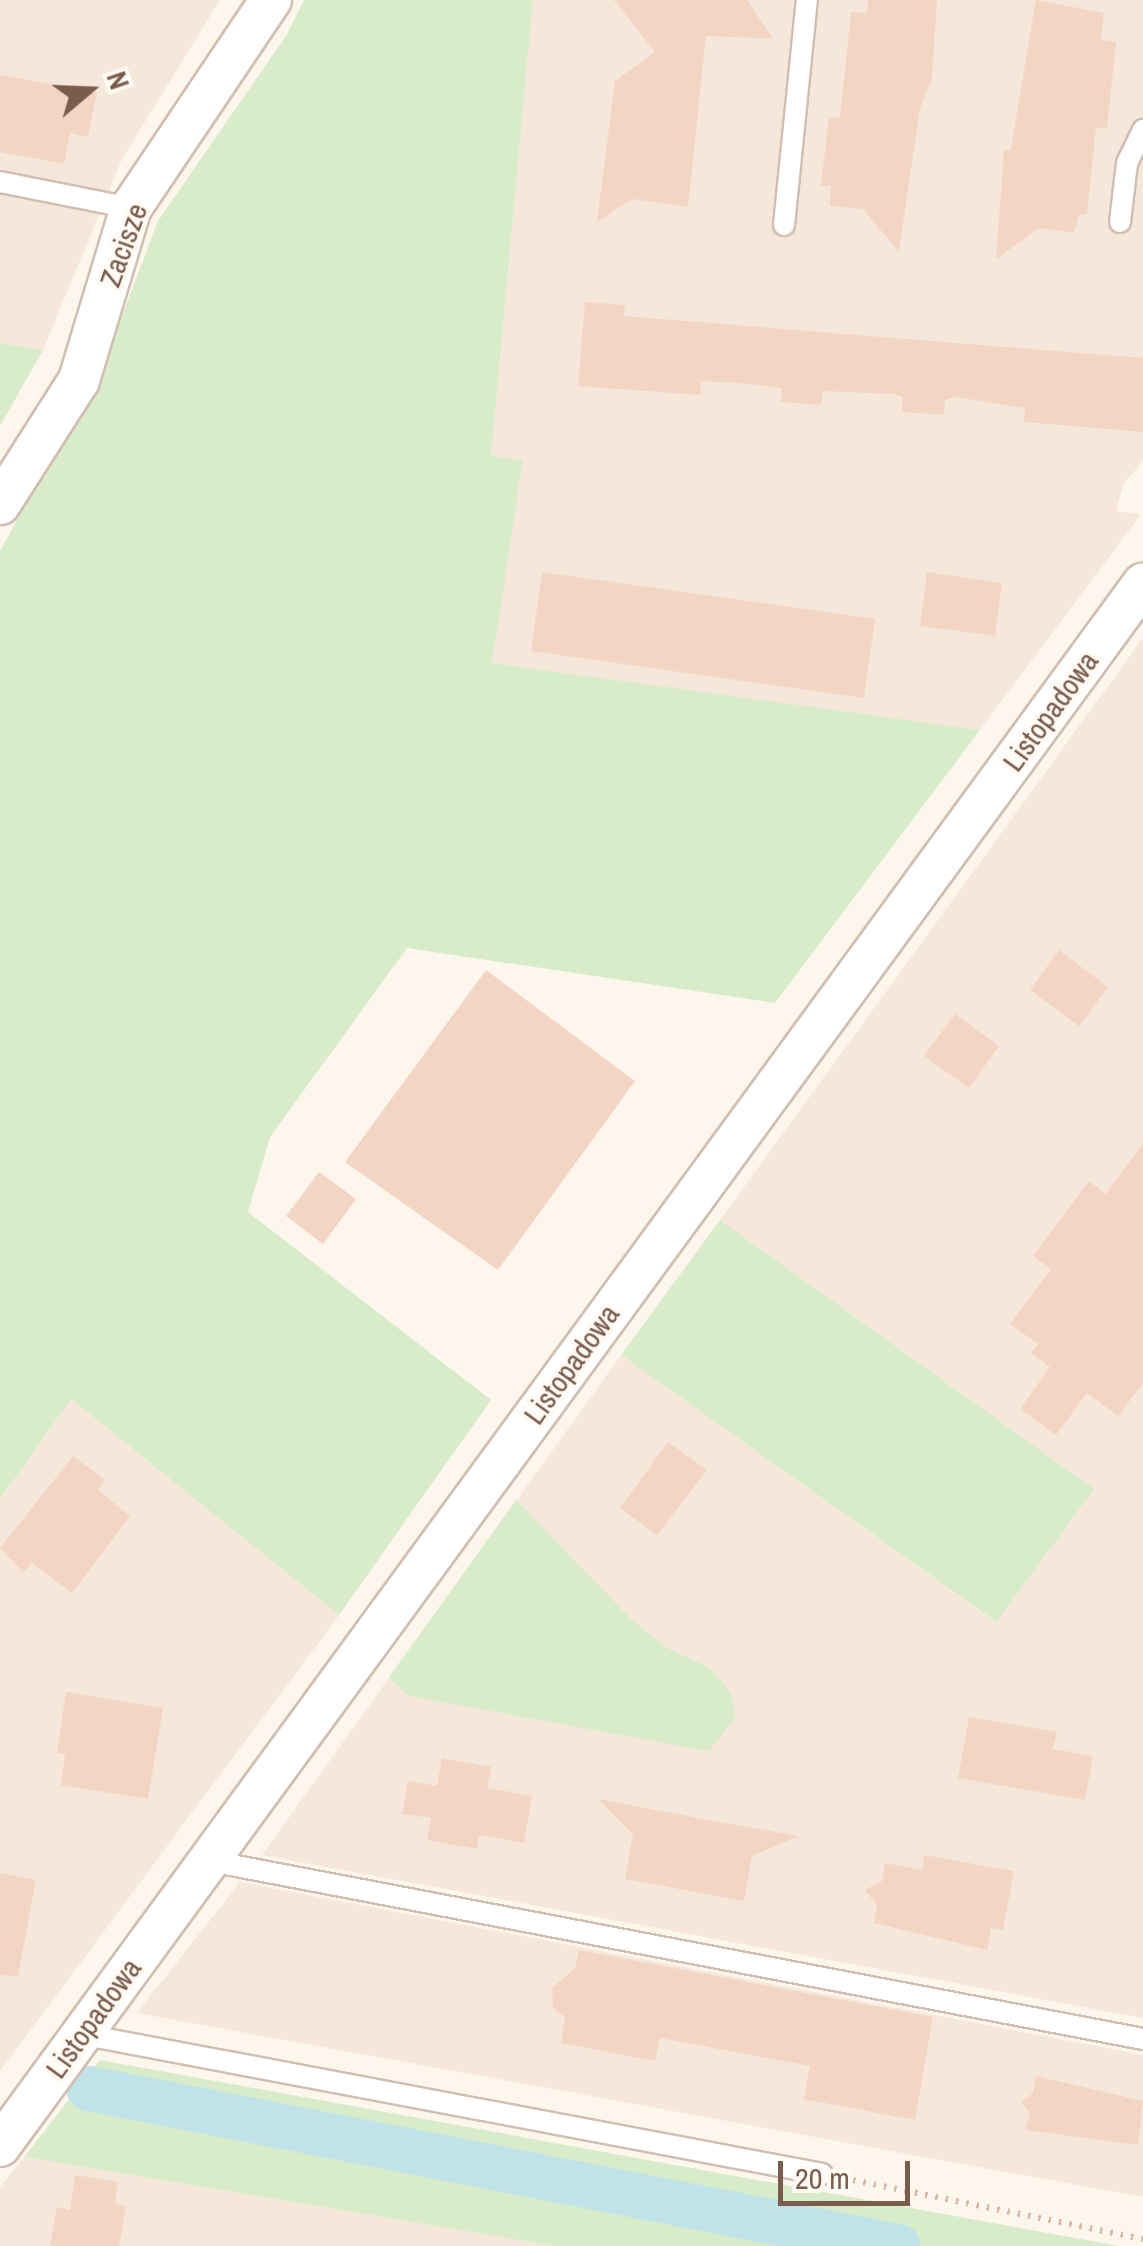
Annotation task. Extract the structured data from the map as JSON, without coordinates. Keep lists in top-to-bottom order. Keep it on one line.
{"streets":{"street":["Zacisze","Listopadowa"]},"scale_bar":"20 m","north":"right"}
